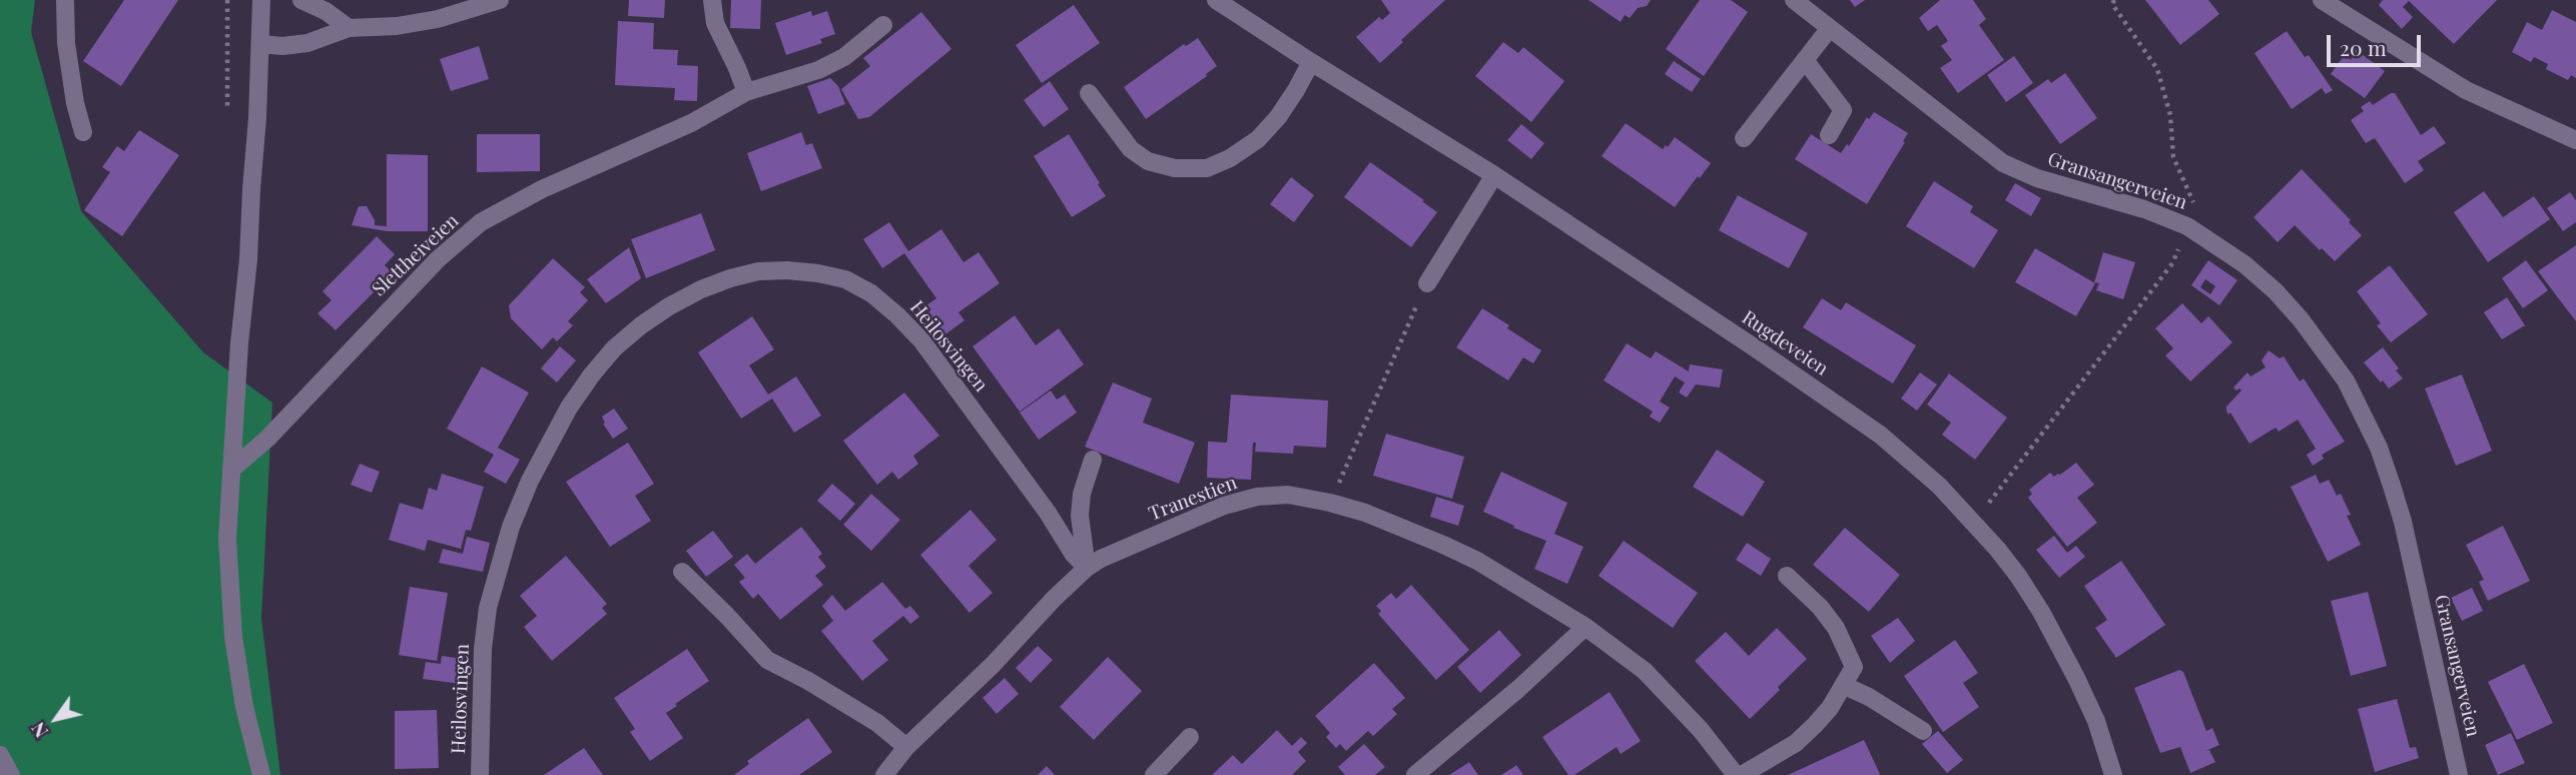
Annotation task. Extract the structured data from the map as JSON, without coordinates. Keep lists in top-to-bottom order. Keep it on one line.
{"streets":{"street":["Gransangerveien","Slettheiveien","Rugdeveien","Heilosvingen","Tranestien"]},"crossings":[["Heilosvingen","Tranestien"]],"scale_bar":"20 m","north":"bottom left"}
